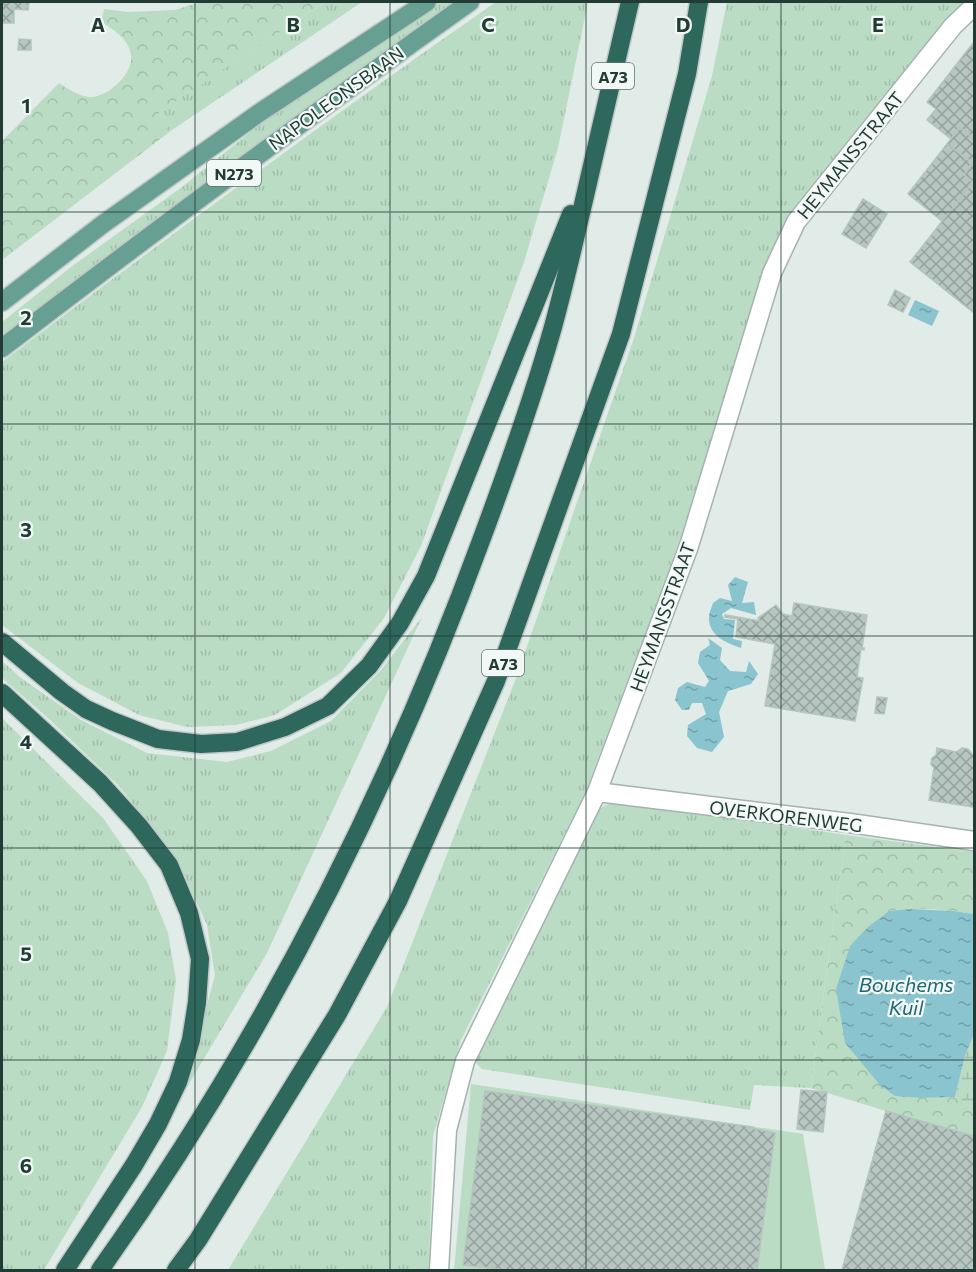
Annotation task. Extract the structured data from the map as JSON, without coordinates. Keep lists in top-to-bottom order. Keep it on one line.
{"streets":{"highway":["A73"],"main road":["NAPOLEONSBAAN","N273"],"street":["HEYMANSSTRAAT","OVERKORENWEG"]},"crossings":[["HEYMANSSTRAAT","OVERKORENWEG"]],"water":["Bouchems Kuil"],"grid":{"columns":["A","B","C","D","E"],"rows":["1","2","3","4","5","6"]}}
